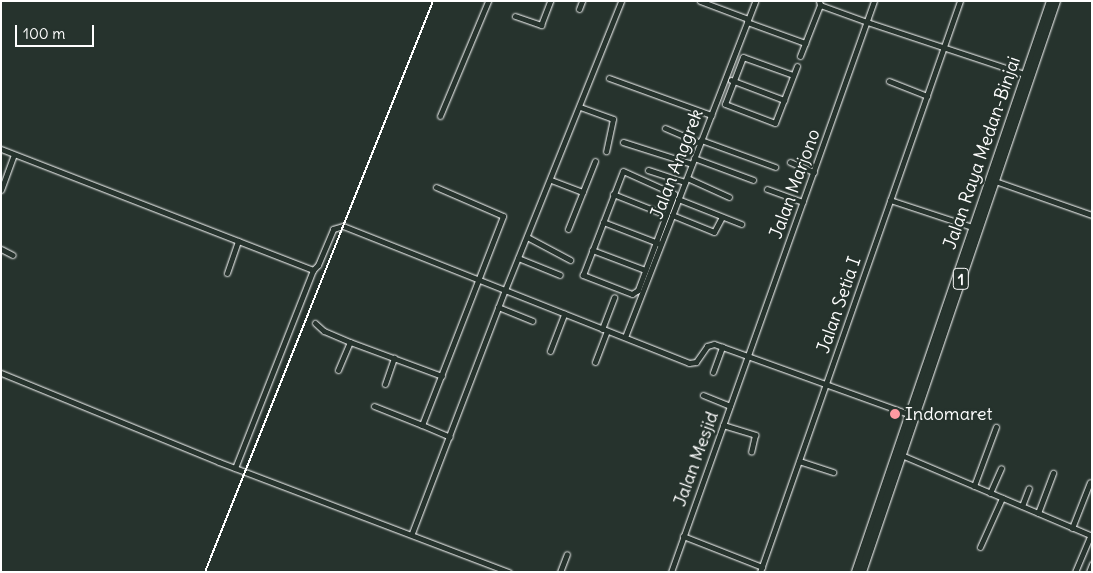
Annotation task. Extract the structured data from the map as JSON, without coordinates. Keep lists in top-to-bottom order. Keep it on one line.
{"streets":{"highway":["Jalan Raya Medan-Binjai","1"],"street":["Jalan Anggrek","Jalan Marjono","Jalan Setia I","Jalan Mesjid"]},"crossings":[["Jalan Marjono","Jalan Mesjid"]],"places":["Indomaret"],"scale_bar":"100 m"}
